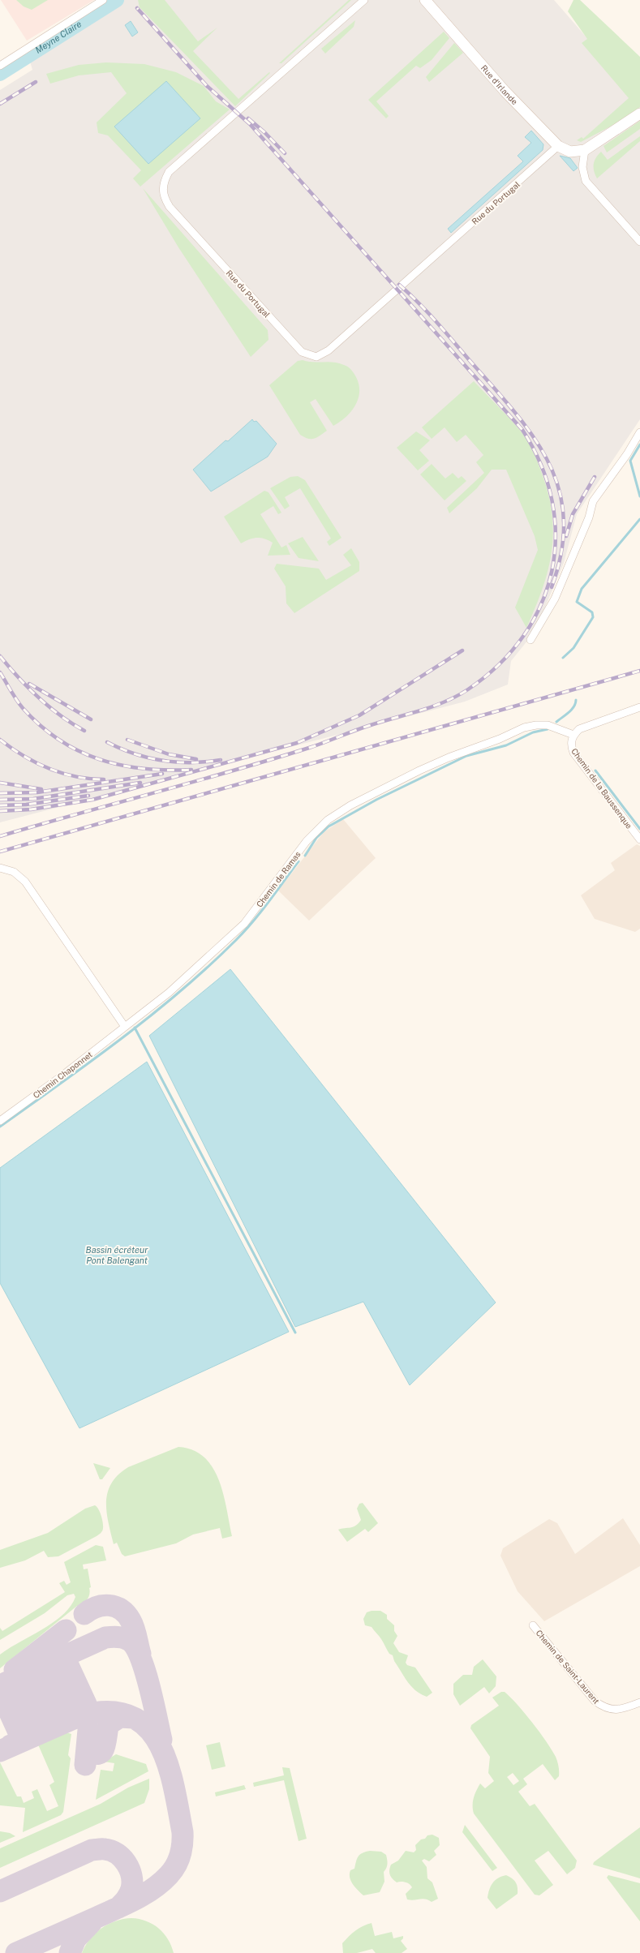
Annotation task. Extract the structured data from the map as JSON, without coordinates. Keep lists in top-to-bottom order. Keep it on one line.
{"streets":{"street":["Rue d'Irlande","Rue du Portugal","Chemin de la Baussenque","Chemin de Ramas","Chemin Chaponnet","Chemin de Saint-Laurent"]},"crossings":[["Rue d'Irlande","Rue du Portugal"],["Chemin de la Baussenque","Chemin de Ramas"],["Chemin de Ramas","Chemin Chaponnet"]],"water":["Meyne Claire","Bassin écréteur Pont Balengant"]}
